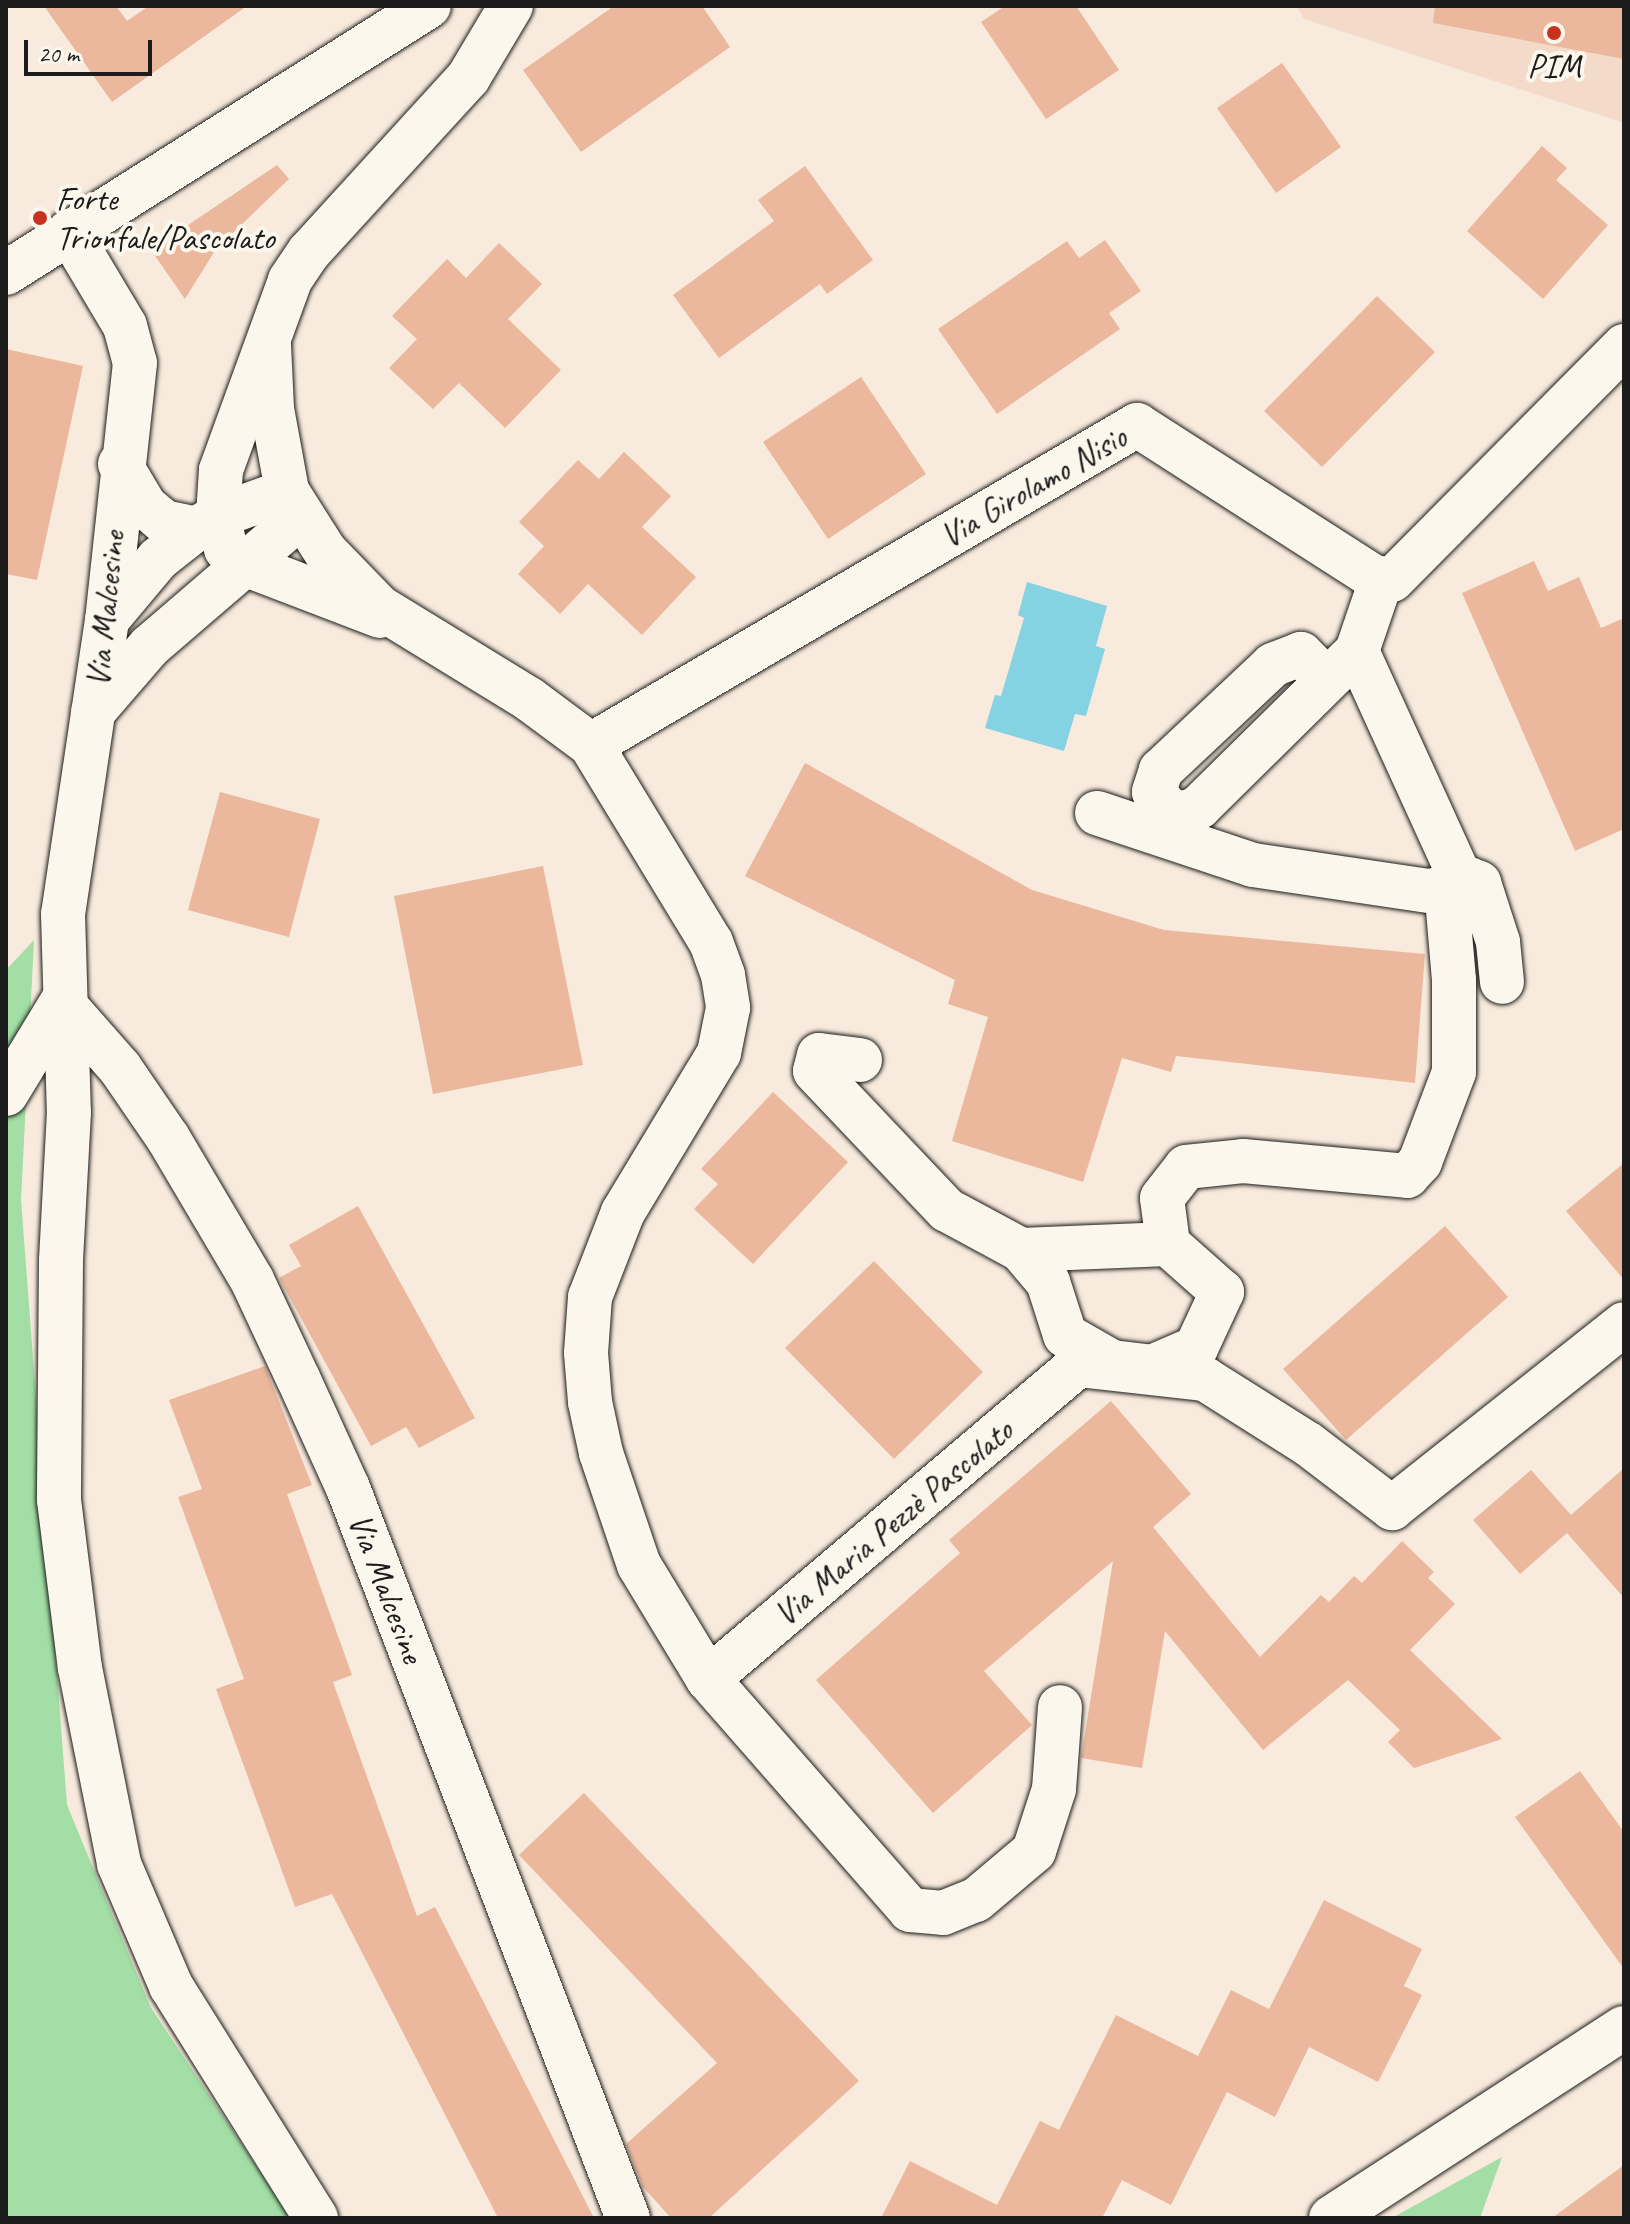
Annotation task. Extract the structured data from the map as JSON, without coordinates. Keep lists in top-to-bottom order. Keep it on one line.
{"streets":{"street":["Via Girolamo Nisio","Via Malcesine","Via Maria Pezzè Pascolato"]},"places":["PIM","Forte Trionfale/Pascolato"],"scale_bar":"20 m"}
